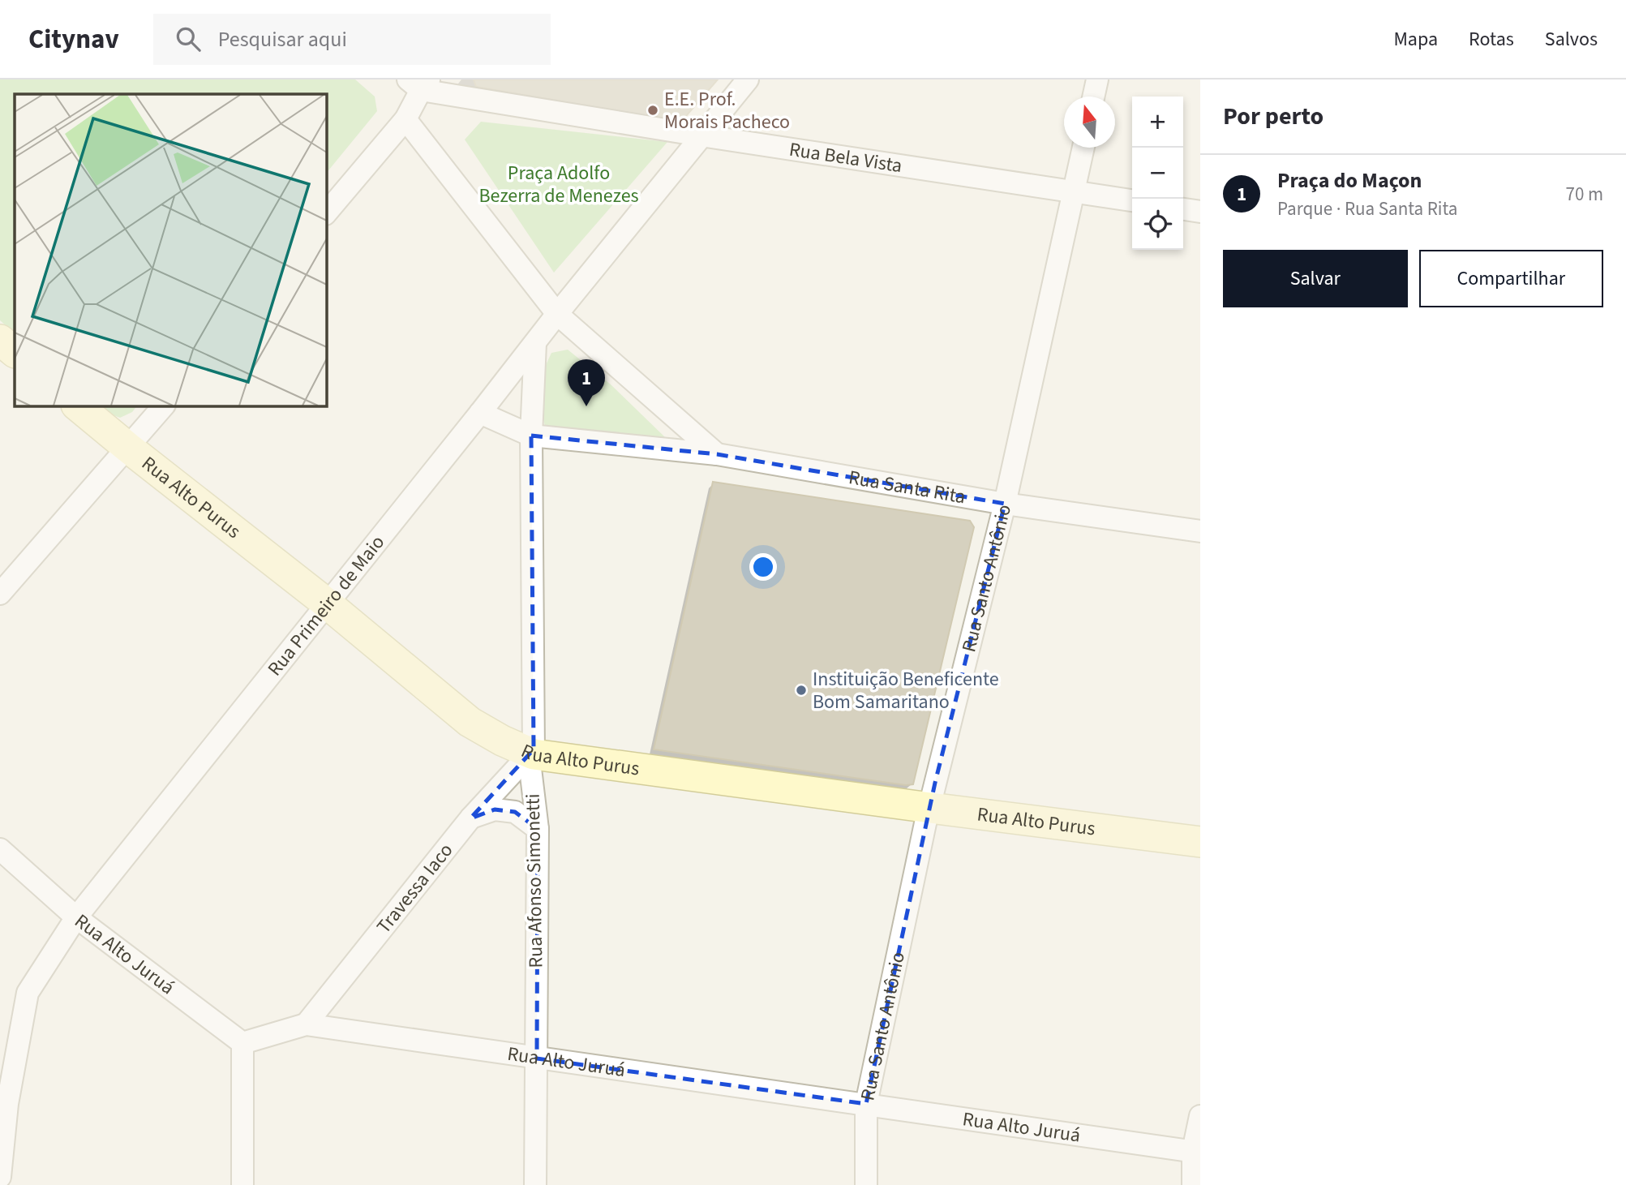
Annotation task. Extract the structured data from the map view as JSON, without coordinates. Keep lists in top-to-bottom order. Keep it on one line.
{"streets":{"street":["Rua Bela Vista","Rua Santa Rita","Rua Alto Purus","Rua Santo Antônio","Rua Primeiro de Maio","Rua Afonso Simonetti","Travessa Iaco","Rua Alto Juruá"]},"crossings":[["Rua Bela Vista","Rua Santo Antônio"],["Rua Bela Vista","Rua Primeiro de Maio"],["Rua Santa Rita","Rua Santo Antônio"],["Rua Santa Rita","Rua Primeiro de Maio"],["Rua Santa Rita","Rua Afonso Simonetti"],["Rua Alto Purus","Rua Santo Antônio"],["Rua Alto Purus","Rua Primeiro de Maio"],["Rua Alto Purus","Rua Afonso Simonetti"],["Rua Alto Purus","Travessa Iaco"],["Rua Santo Antônio","Rua Alto Juruá"],["Rua Primeiro de Maio","Rua Afonso Simonetti"],["Rua Primeiro de Maio","Rua Alto Juruá"],["Rua Afonso Simonetti","Travessa Iaco"],["Rua Afonso Simonetti","Rua Alto Juruá"],["Travessa Iaco","Rua Alto Juruá"]],"parks":["Praça Adolfo Bezerra de Menezes"],"places":["E.E. Prof. Morais Pacheco","Instituição Beneficente Bom Samaritano"],"north":"top","page":{"header":"Citynav","search":"Pesquisar aqui","nav":["Mapa","Rotas","Salvos"],"heading":"Por perto","map_buttons":["+","−"],"list":[{"mark":"1","name":"Praça do Maçon","note":"Parque · Rua Santa Rita","value":"70 m"}],"buttons":["Salvar","Compartilhar"],"pins":"1"}}
